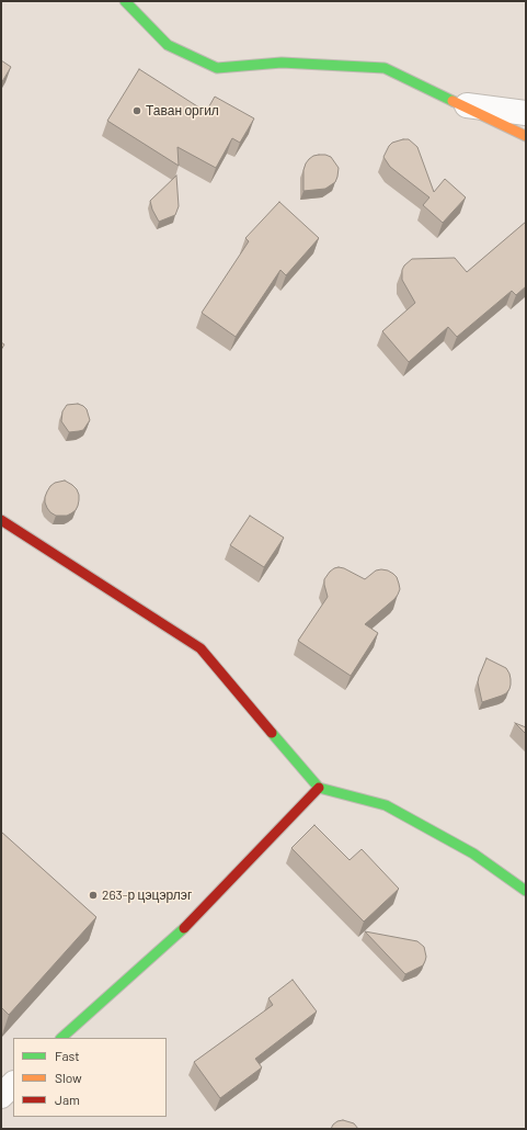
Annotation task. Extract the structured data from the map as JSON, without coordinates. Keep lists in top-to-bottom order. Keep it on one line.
{"places":["Таван оргил","263-р цэцэрлэг"],"legend":["Fast","Slow","Jam"]}
